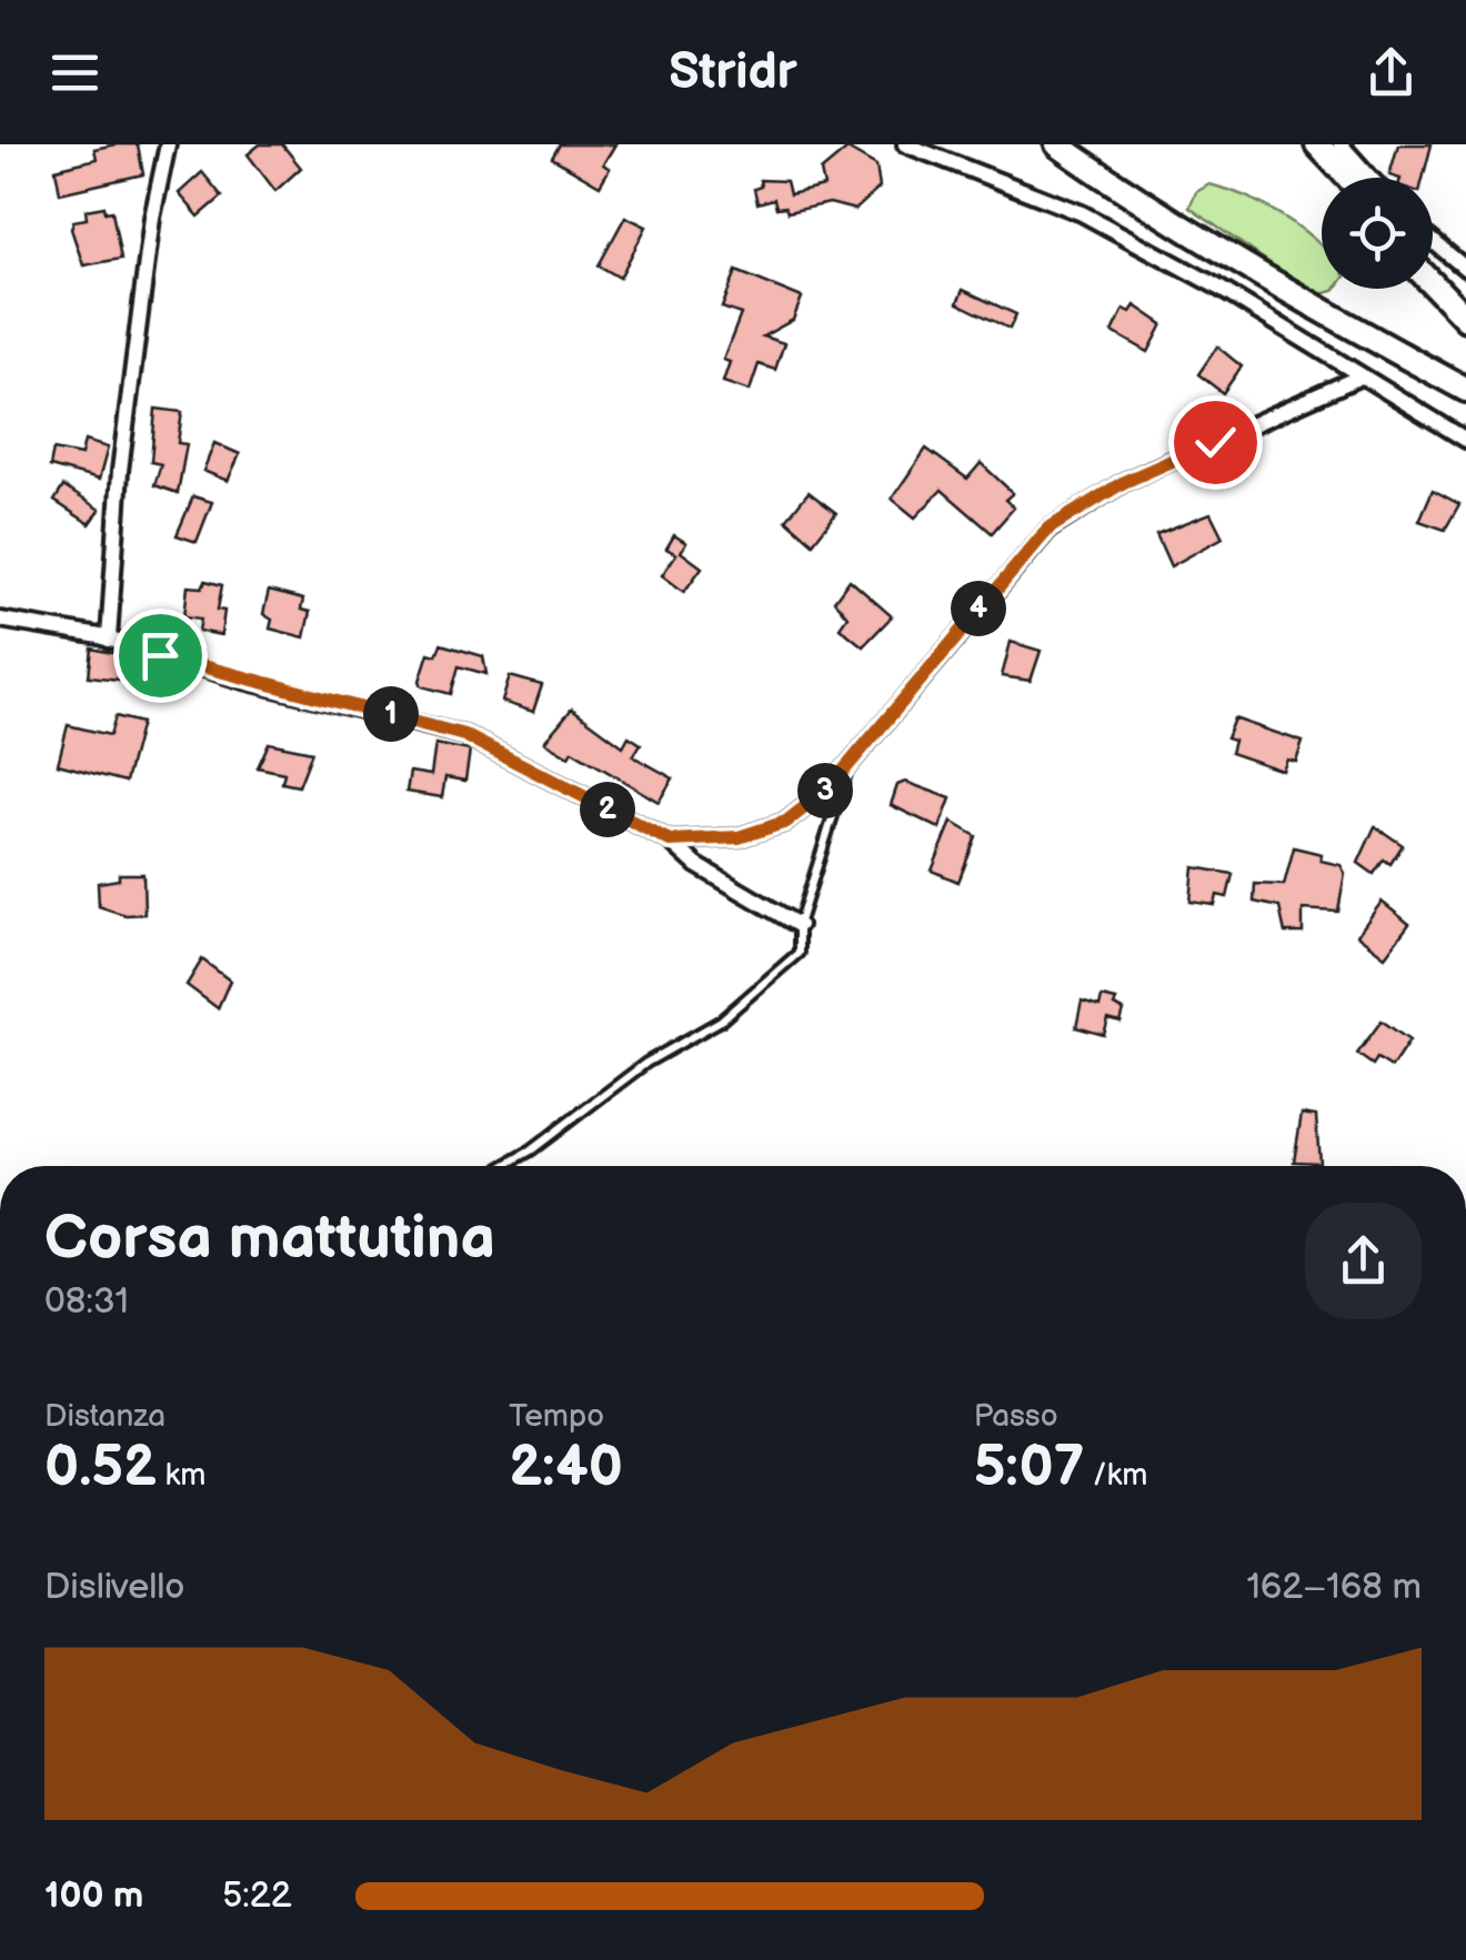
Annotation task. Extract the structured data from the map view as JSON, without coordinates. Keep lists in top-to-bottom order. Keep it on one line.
{"page":{"header":"Stridr","pins":["4","1","3","2"],"heading":["Corsa mattutina","08:31"],"stats":[["Distanza","0.52 km"],["Tempo","2:40"],["Passo","5:07 /km"]],"chart":["Dislivello","162–168 m"],"list":[{"name":"100 m","note":"5:22"}]}}
